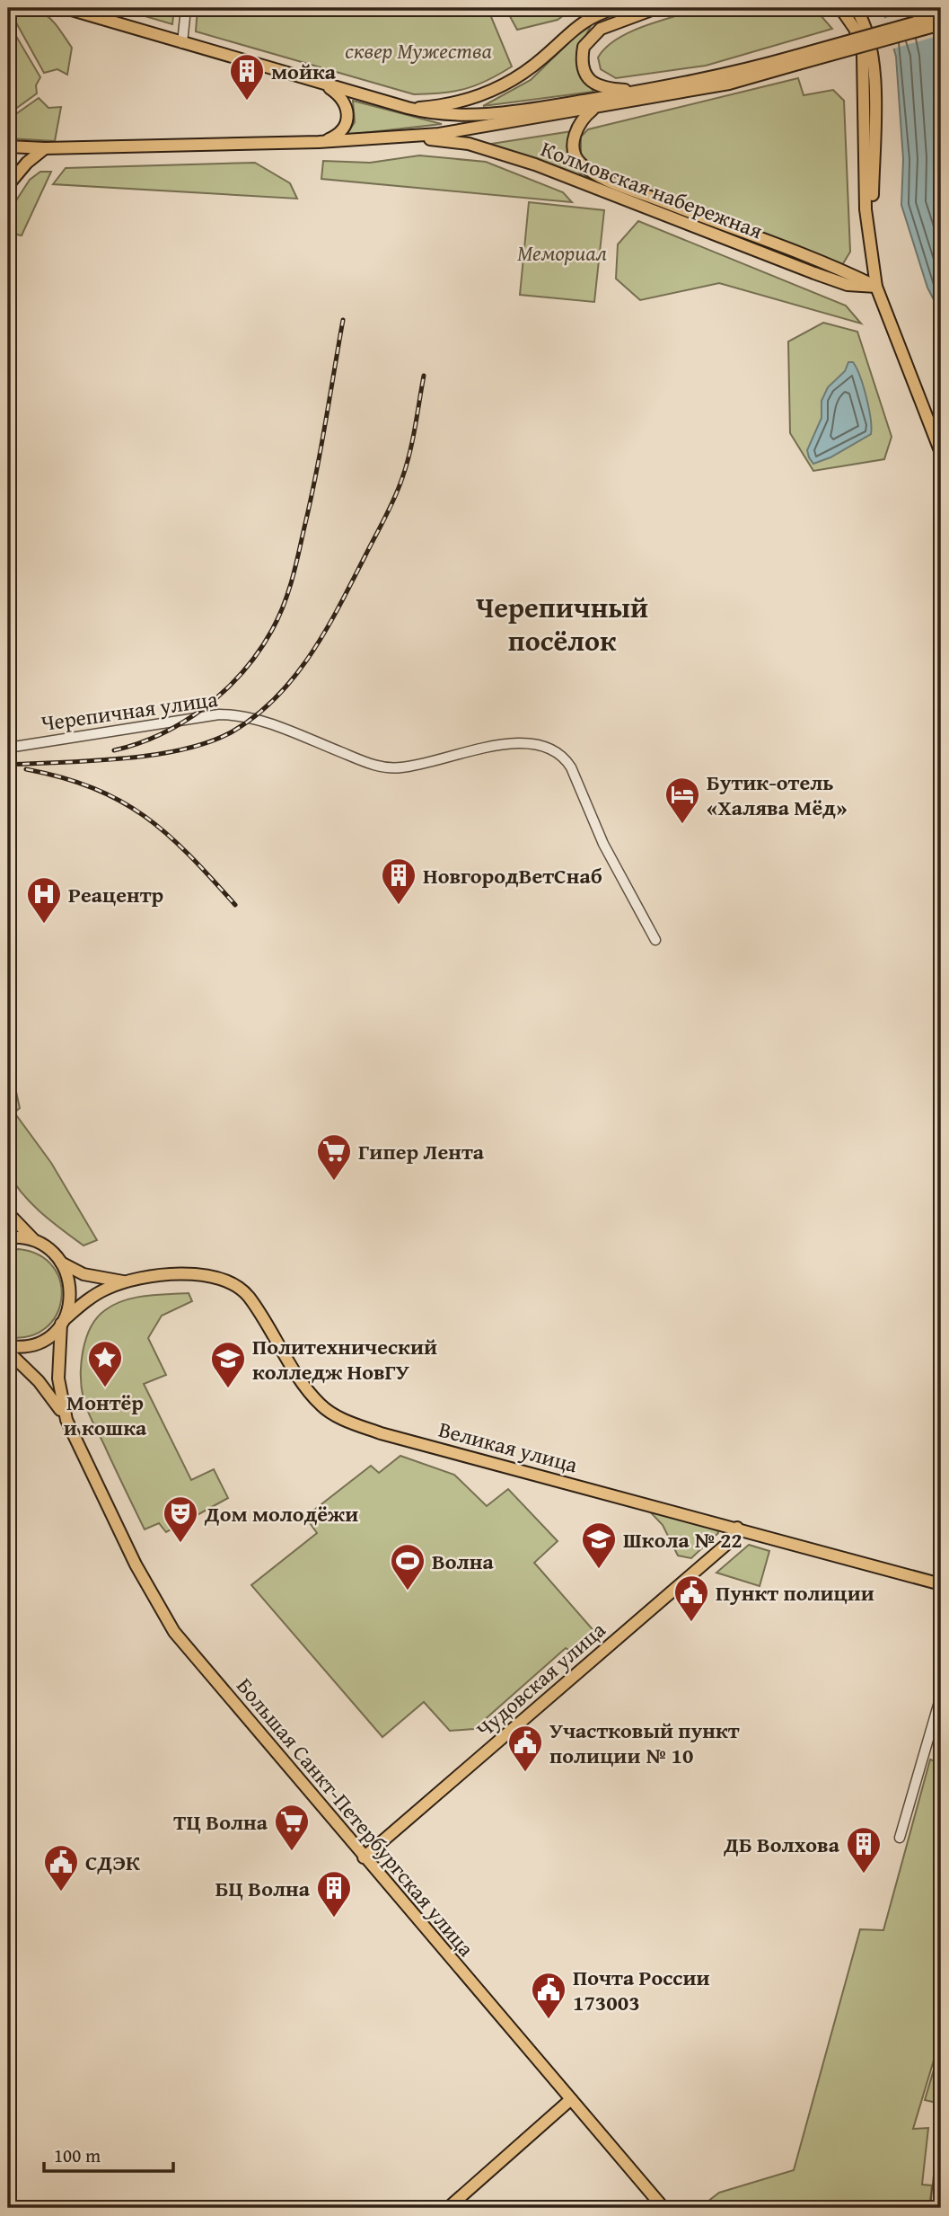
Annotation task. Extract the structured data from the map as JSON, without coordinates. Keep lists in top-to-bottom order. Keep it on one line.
{"streets":{"main road":["Колмовская набережная","Великая улица","Чудовская улица","Большая Санкт-Петербургская улица"],"street":["Черепичная улица"]},"crossings":[["Великая улица","Чудовская улица"],["Чудовская улица","Большая Санкт-Петербургская улица"]],"districts":["Черепичный посёлок"],"parks":["сквер Мужества","Мемориал"],"places":{"building":["мойка","НовгородВетСнаб","ДБ Волхова","БЦ Волна"],"hotel":["Бутик-отель «Халява Мёд»"],"hospital":["Реацентр"],"supermarket":["Гипер Лента","ТЦ Волна"],"place":["Монтёр и кошка"],"school or university":["Политехнический колледж НовГУ","Школа № 22"],"theatre":["Дом молодёжи"],"sports":["Волна"],"public building":["Пункт полиции","Участковый пункт полиции № 10","СДЭК","Почта России 173003"]},"scale_bar":"100 m"}
